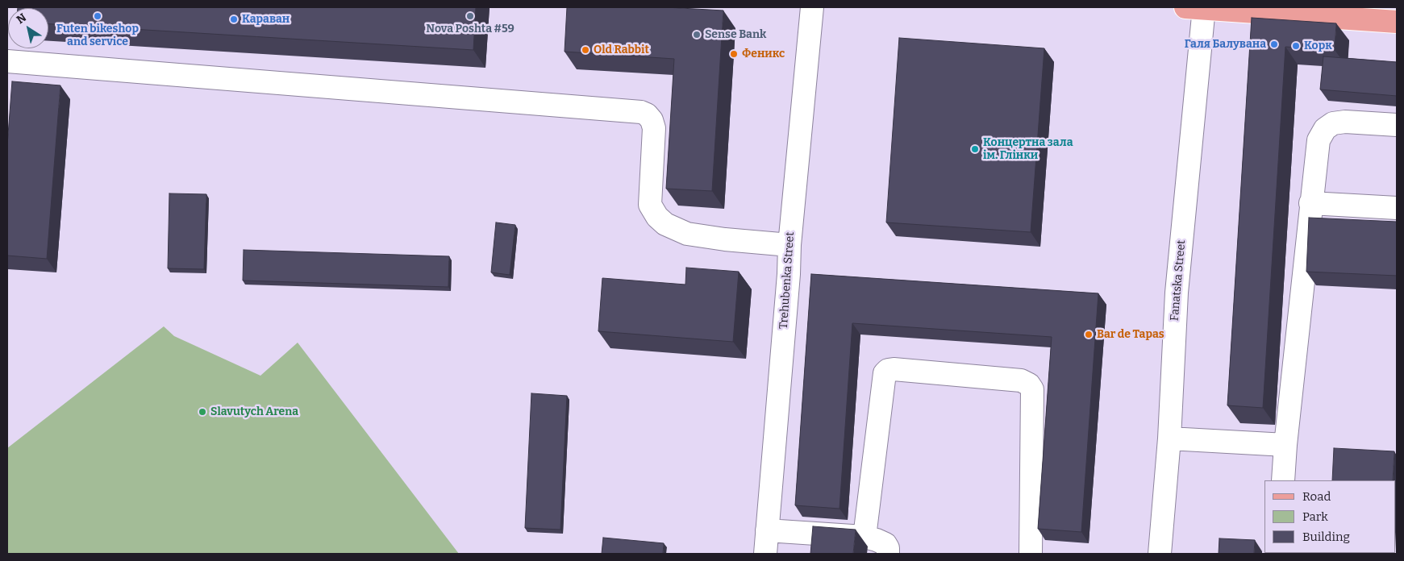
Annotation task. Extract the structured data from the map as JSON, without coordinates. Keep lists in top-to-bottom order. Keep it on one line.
{"streets":{"street":["Trehubenka Street","Fanatska Street"]},"places":["Futen bikeshop and service","Nova Poshta #59","Караван","Sense Bank","Галя Балувана","Корк","Old Rabbit","Феникс","Концертна зала ім. Глінки","Bar de Tapas","Slavutych Arena"],"legend":["Road","Park","Building"],"north":"top left"}
